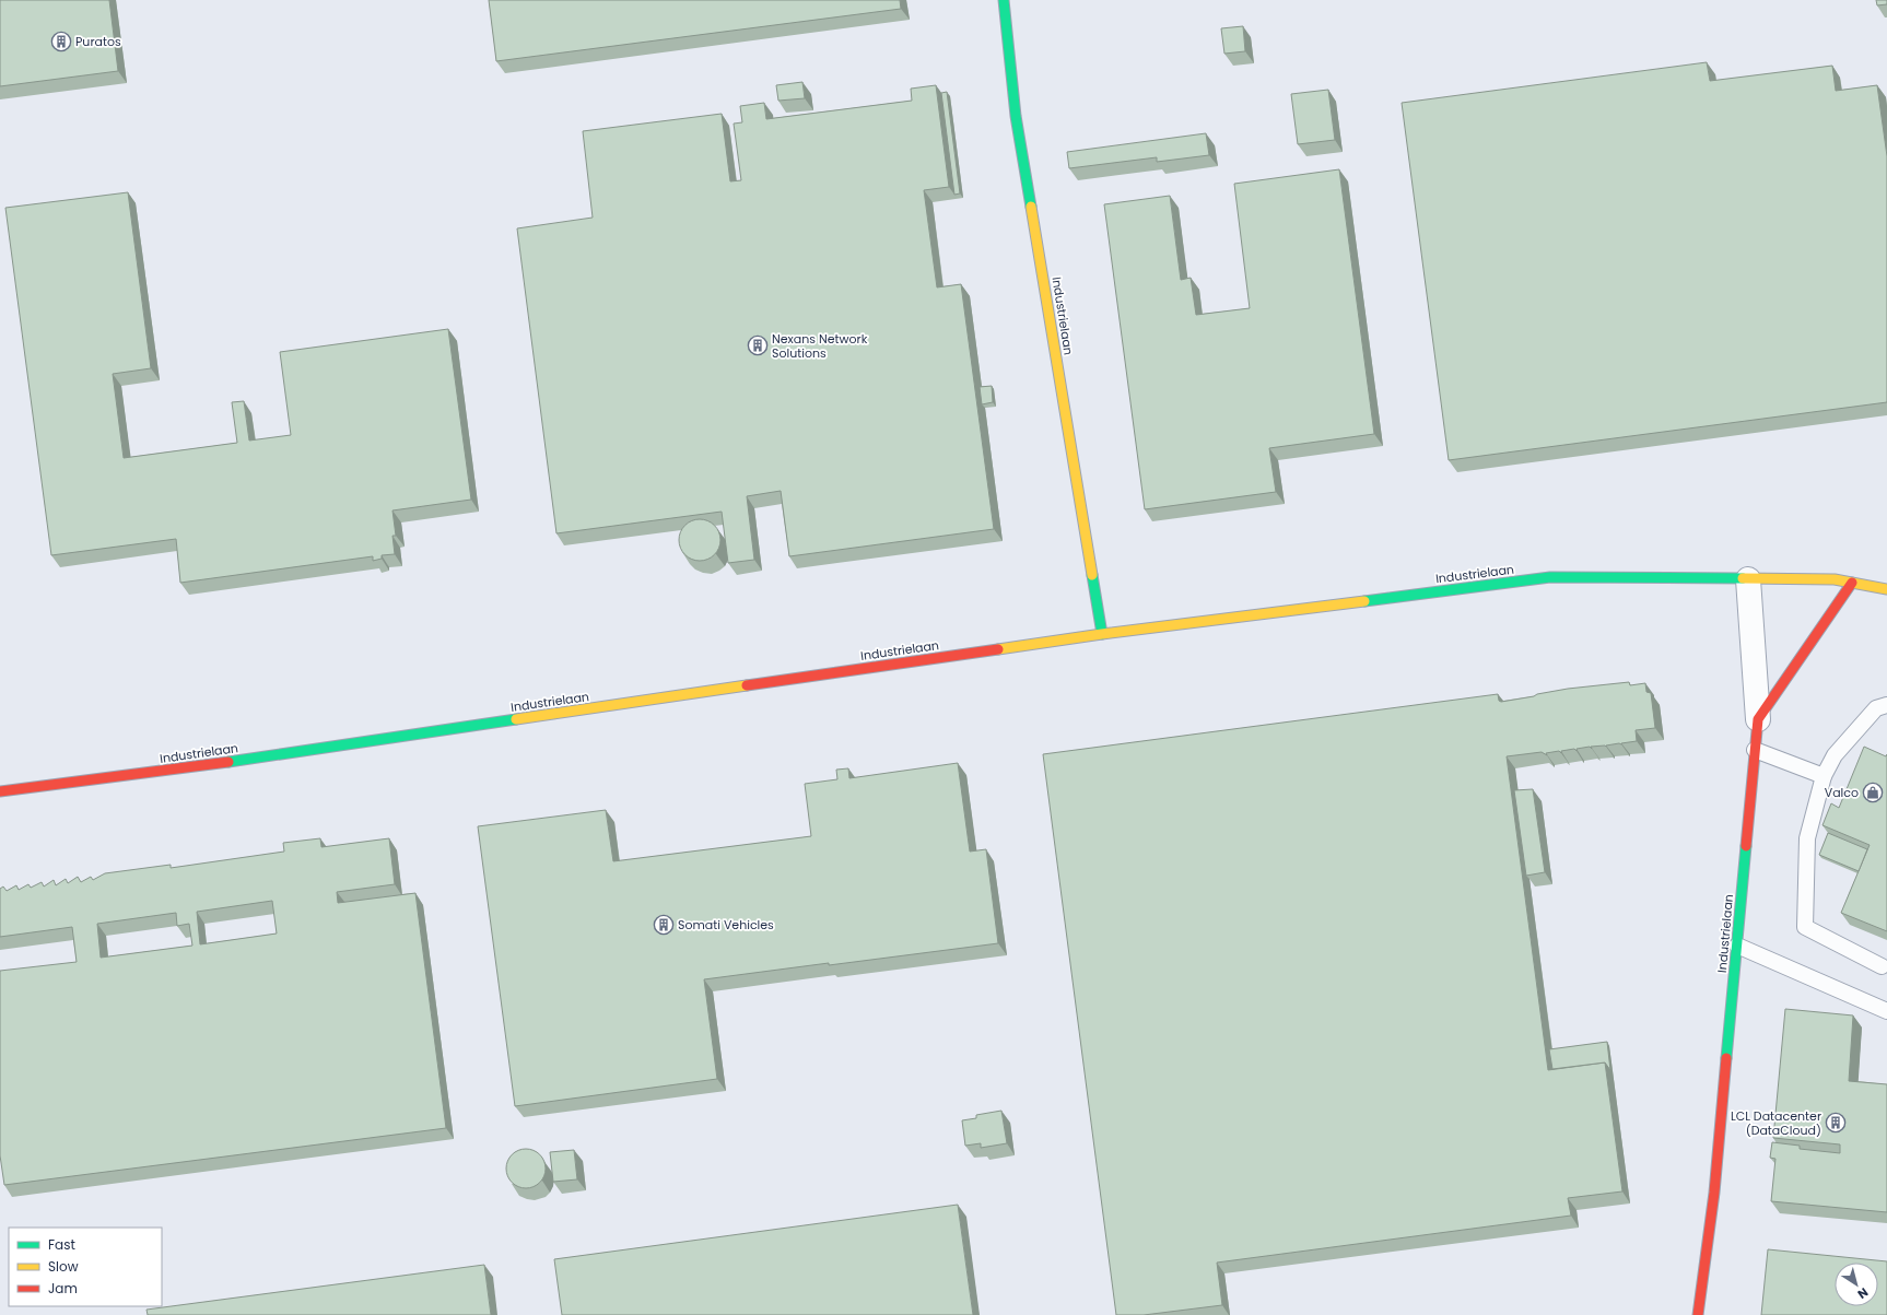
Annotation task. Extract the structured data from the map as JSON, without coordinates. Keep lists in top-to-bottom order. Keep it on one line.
{"streets":{"street":["Industrielaan"]},"places":{"building":["Puratos","Nexans Network Solutions","Somati Vehicles","LCL Datacenter (DataCloud)"],"shop":["Valco"]},"legend":["Fast","Slow","Jam"],"north":"bottom right"}
